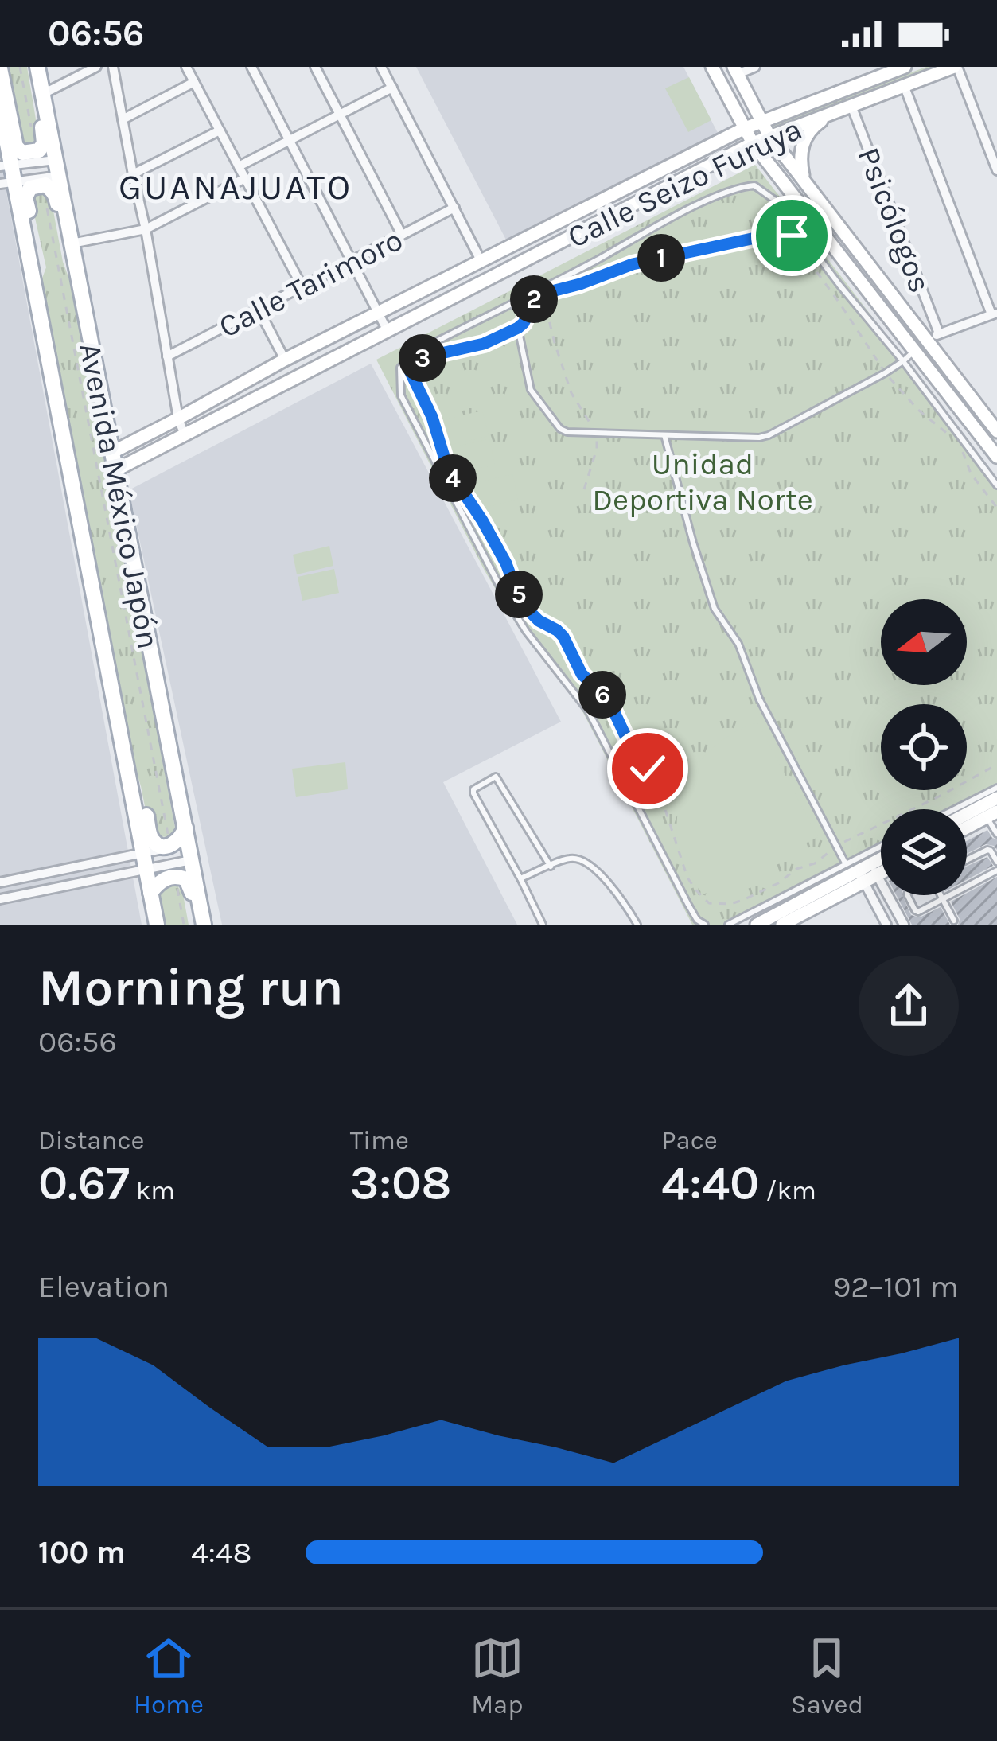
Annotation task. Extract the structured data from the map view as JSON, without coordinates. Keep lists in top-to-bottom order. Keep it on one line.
{"streets":{"main road":["Avenida México Japón"],"street":["Calle Seizo Furuya","Psicólogos","Calle Tarimoro"]},"crossings":[["Calle Seizo Furuya","Psicólogos"],["Calle Seizo Furuya","Avenida México Japón"]],"districts":["GUANAJUATO"],"parks":["Unidad Deportiva Norte"],"north":"left","page":{"status":"06:56","pins":["1","2","3","4","5","6"],"heading":["Morning run","06:56"],"stats":[["Distance","0.67 km"],["Time","3:08"],["Pace","4:40 /km"]],"chart":["Elevation","92–101 m"],"list":[{"name":"100 m","note":"4:48"}],"tabs":["Home","Map","Saved"]}}
